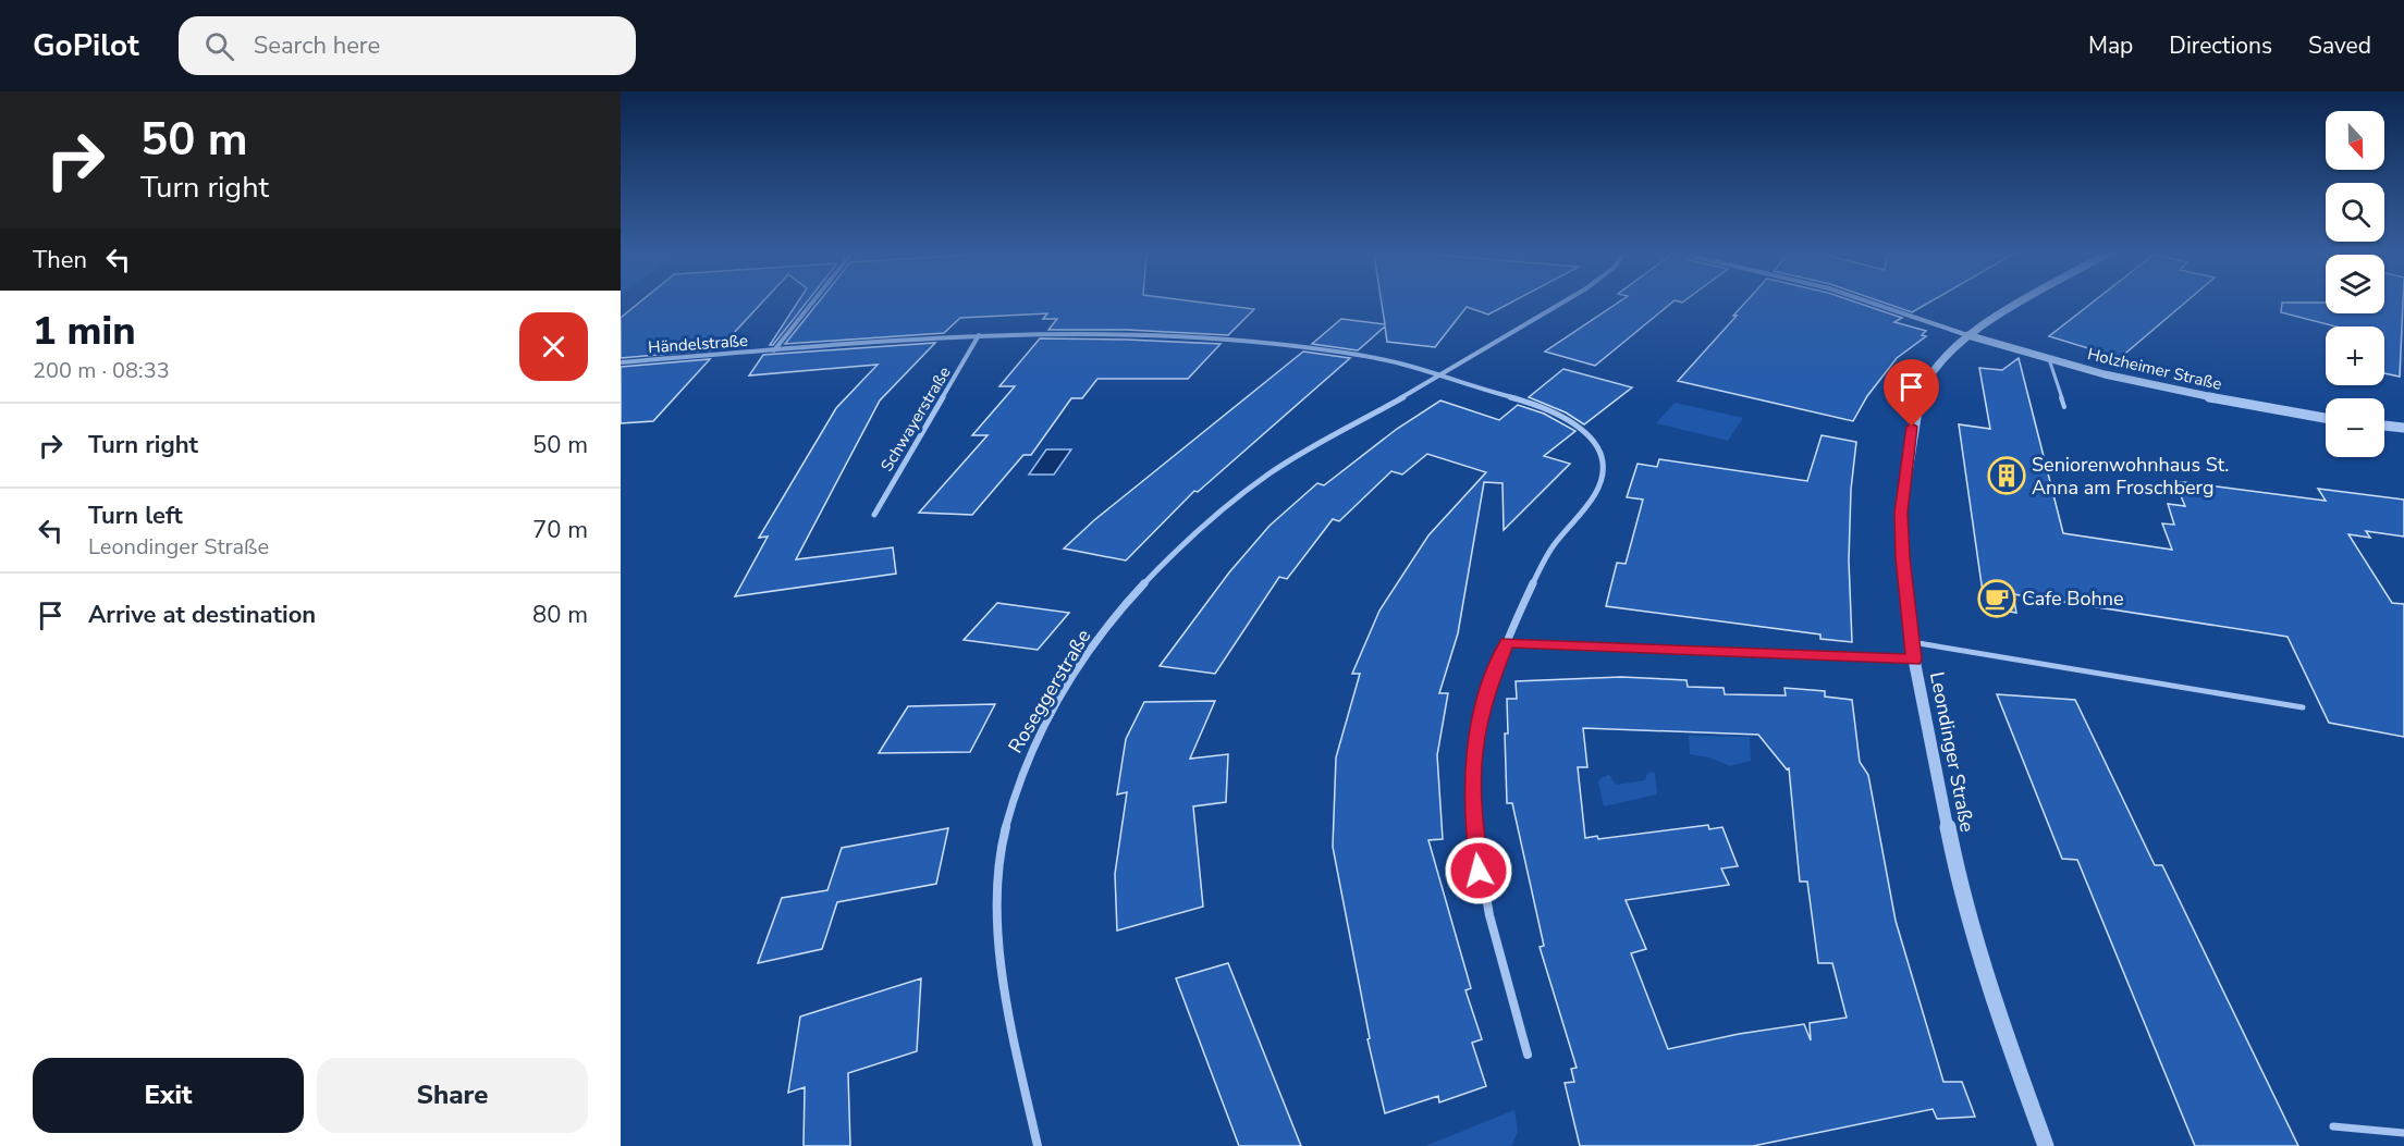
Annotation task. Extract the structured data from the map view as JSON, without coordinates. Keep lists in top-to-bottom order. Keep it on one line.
{"streets":{"street":["Händelstraße","Holzheimer Straße","Schwayerstraße","Roseggerstraße","Leondinger Straße"]},"crossings":[["Händelstraße","Schwayerstraße"],["Händelstraße","Roseggerstraße"],["Holzheimer Straße","Leondinger Straße"]],"places":{"building":["Seniorenwohnhaus St. Anna am Froschberg"],"cafe":["Cafe Bohne"]},"north":"bottom","page":{"header":"GoPilot","search":"Search here","nav":["Map","Directions","Saved"],"turn":["50 m","Turn right"],"map_buttons":["+","−"],"then":"Then","heading":["1 min","200 m · 08:33"],"list":[{"name":"Turn right","value":"50 m"},{"name":"Turn left","note":"Leondinger Straße","value":"70 m"},{"name":"Arrive at destination","value":"80 m"}],"buttons":["Exit","Share"]}}
